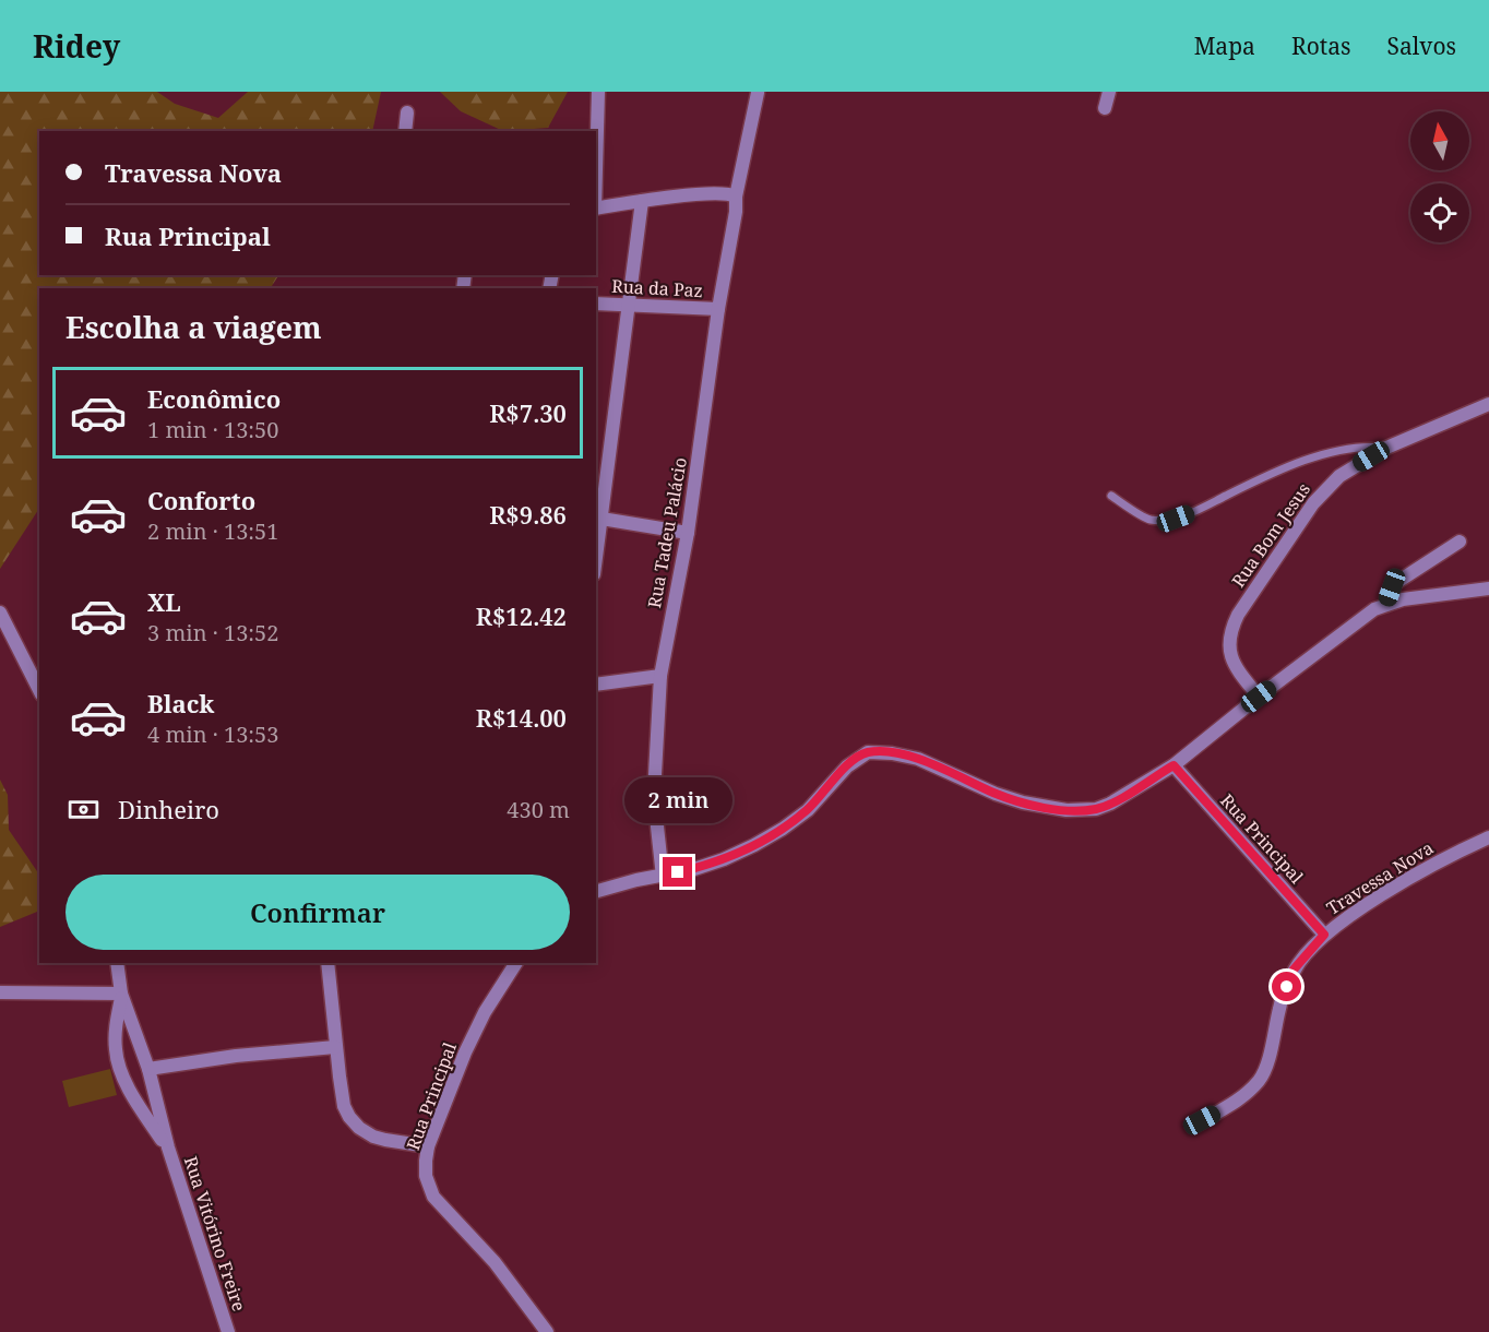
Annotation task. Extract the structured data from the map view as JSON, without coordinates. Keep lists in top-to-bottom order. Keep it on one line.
{"streets":{"street":["Rua da Paz","Rua Tadeu Palácio","Rua Bom Jesus","Rua Principal","Travessa Nova","Rua Vitórino Freire"]},"crossings":[["Rua da Paz","Rua Tadeu Palácio"],["Rua Principal","Travessa Nova"]],"north":"top","page":{"header":"Ridey","nav":["Mapa","Rotas","Salvos"],"banner":["Travessa Nova","Rua Principal"],"heading":"Escolha a viagem","list":[{"name":"Econômico","note":"1 min · 13:50","value":"R$7.30"},{"name":"Conforto","note":"2 min · 13:51","value":"R$9.86"},{"name":"XL","note":"3 min · 13:52","value":"R$12.42"},{"name":"Black","note":"4 min · 13:53","value":"R$14.00"}],"pay":["Dinheiro","430 m"],"bubble":"2 min","buttons":"Confirmar"}}
